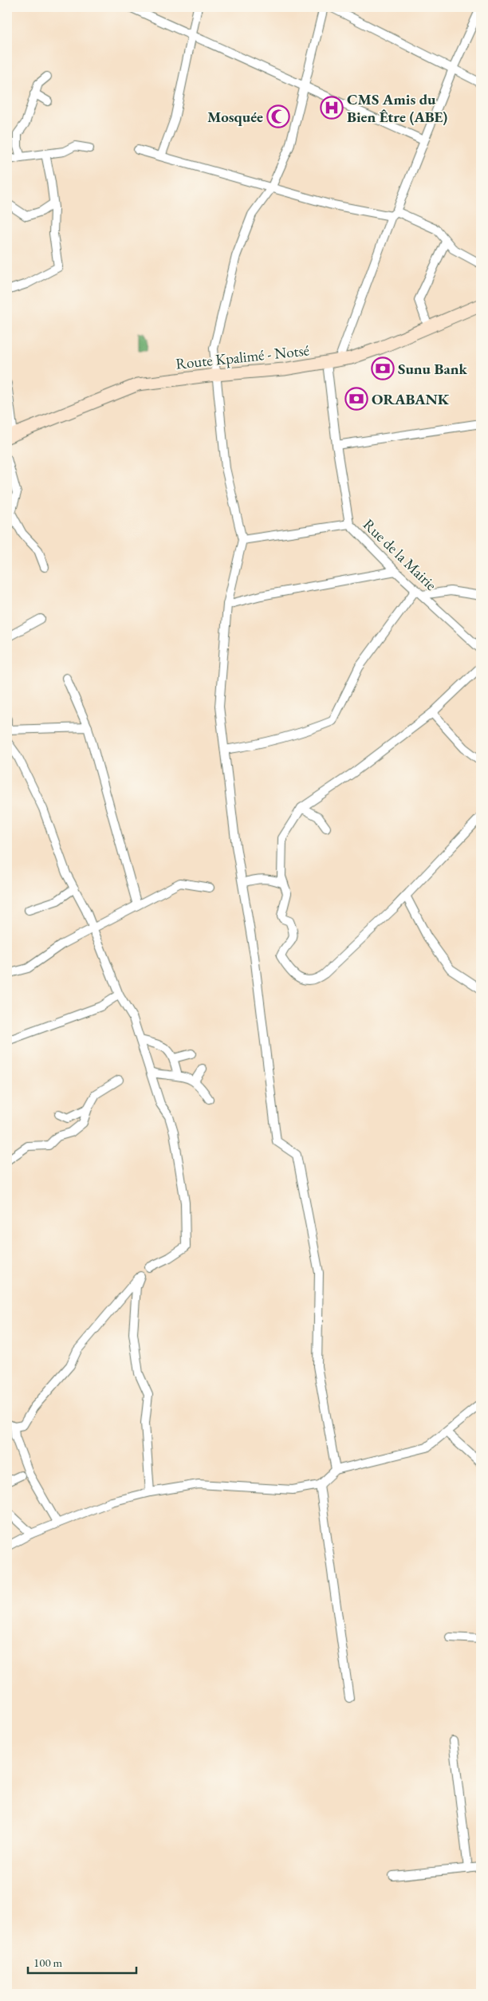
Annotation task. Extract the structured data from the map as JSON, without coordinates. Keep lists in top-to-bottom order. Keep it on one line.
{"streets":{"main road":["Route Kpalimé - Notsé"],"street":["Rue de la Mairie"]},"crossings":[["Route Kpalimé - Notsé","Rue de la Mairie"]],"places":{"hospital":["CMS Amis du Bien Être (ABE)"],"mosque":["Mosquée"],"bank":["Sunu Bank","ORABANK"]},"scale_bar":"100 m"}
